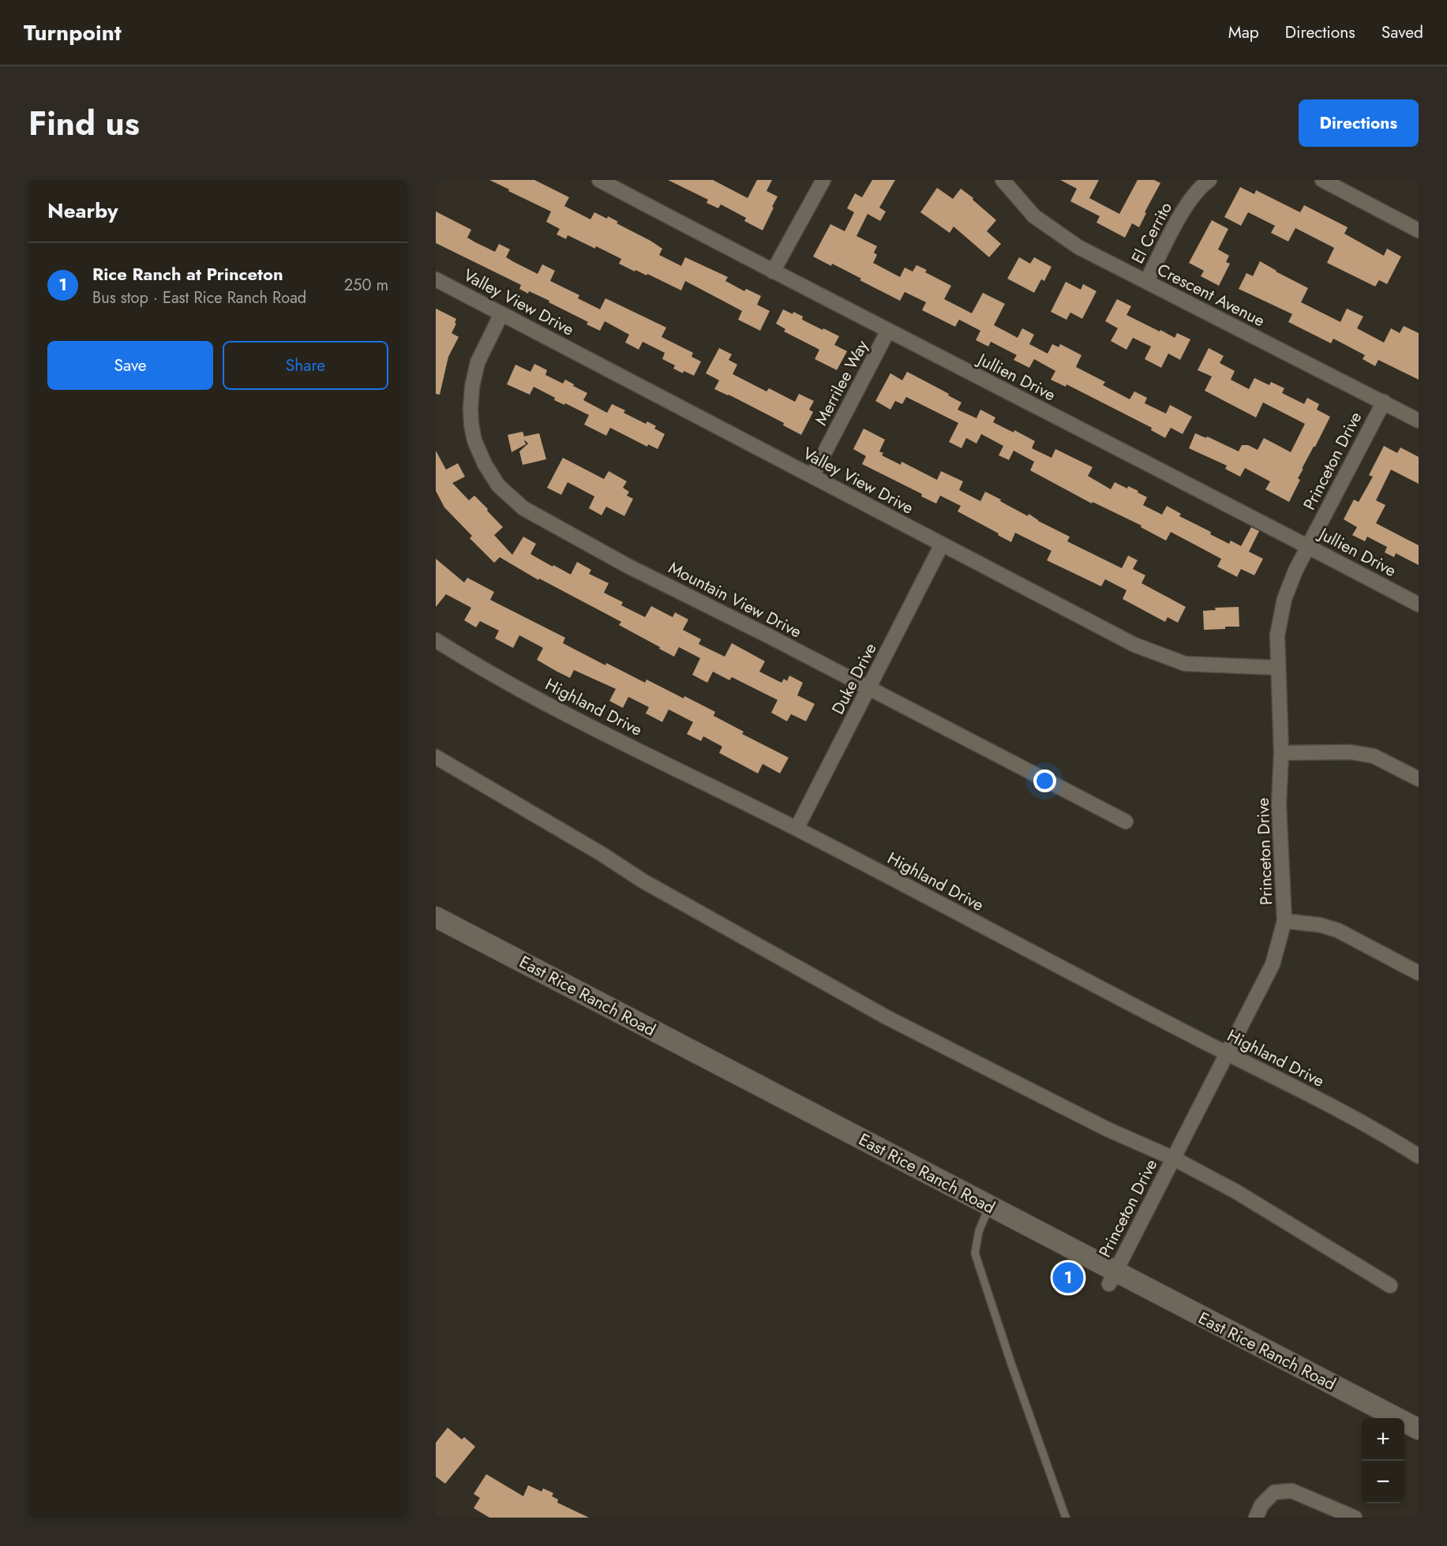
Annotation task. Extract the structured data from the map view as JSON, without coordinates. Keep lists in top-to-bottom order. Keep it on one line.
{"streets":{"main road":["East Rice Ranch Road"],"street":["El Cerrito","Crescent Avenue","Valley View Drive","Jullien Drive","Merrilee Way","Princeton Drive","Mountain View Drive","Duke Drive","Highland Drive"]},"crossings":[["El Cerrito","Crescent Avenue"],["Crescent Avenue","Princeton Drive"],["Valley View Drive","Merrilee Way"],["Valley View Drive","Princeton Drive"],["Valley View Drive","Mountain View Drive"],["Valley View Drive","Duke Drive"],["Jullien Drive","Merrilee Way"],["Jullien Drive","Princeton Drive"],["Princeton Drive","Highland Drive"],["Princeton Drive","East Rice Ranch Road"],["Mountain View Drive","Duke Drive"],["Duke Drive","Highland Drive"]],"page":{"header":"Turnpoint","nav":["Map","Directions","Saved"],"title":"Find us","buttons":["Directions",["Save","Share"]],"heading":"Nearby","list":[{"mark":"1","name":"Rice Ranch at Princeton","note":"Bus stop · East Rice Ranch Road","value":"250 m"}],"pins":"1","map_buttons":["+","−"]}}
